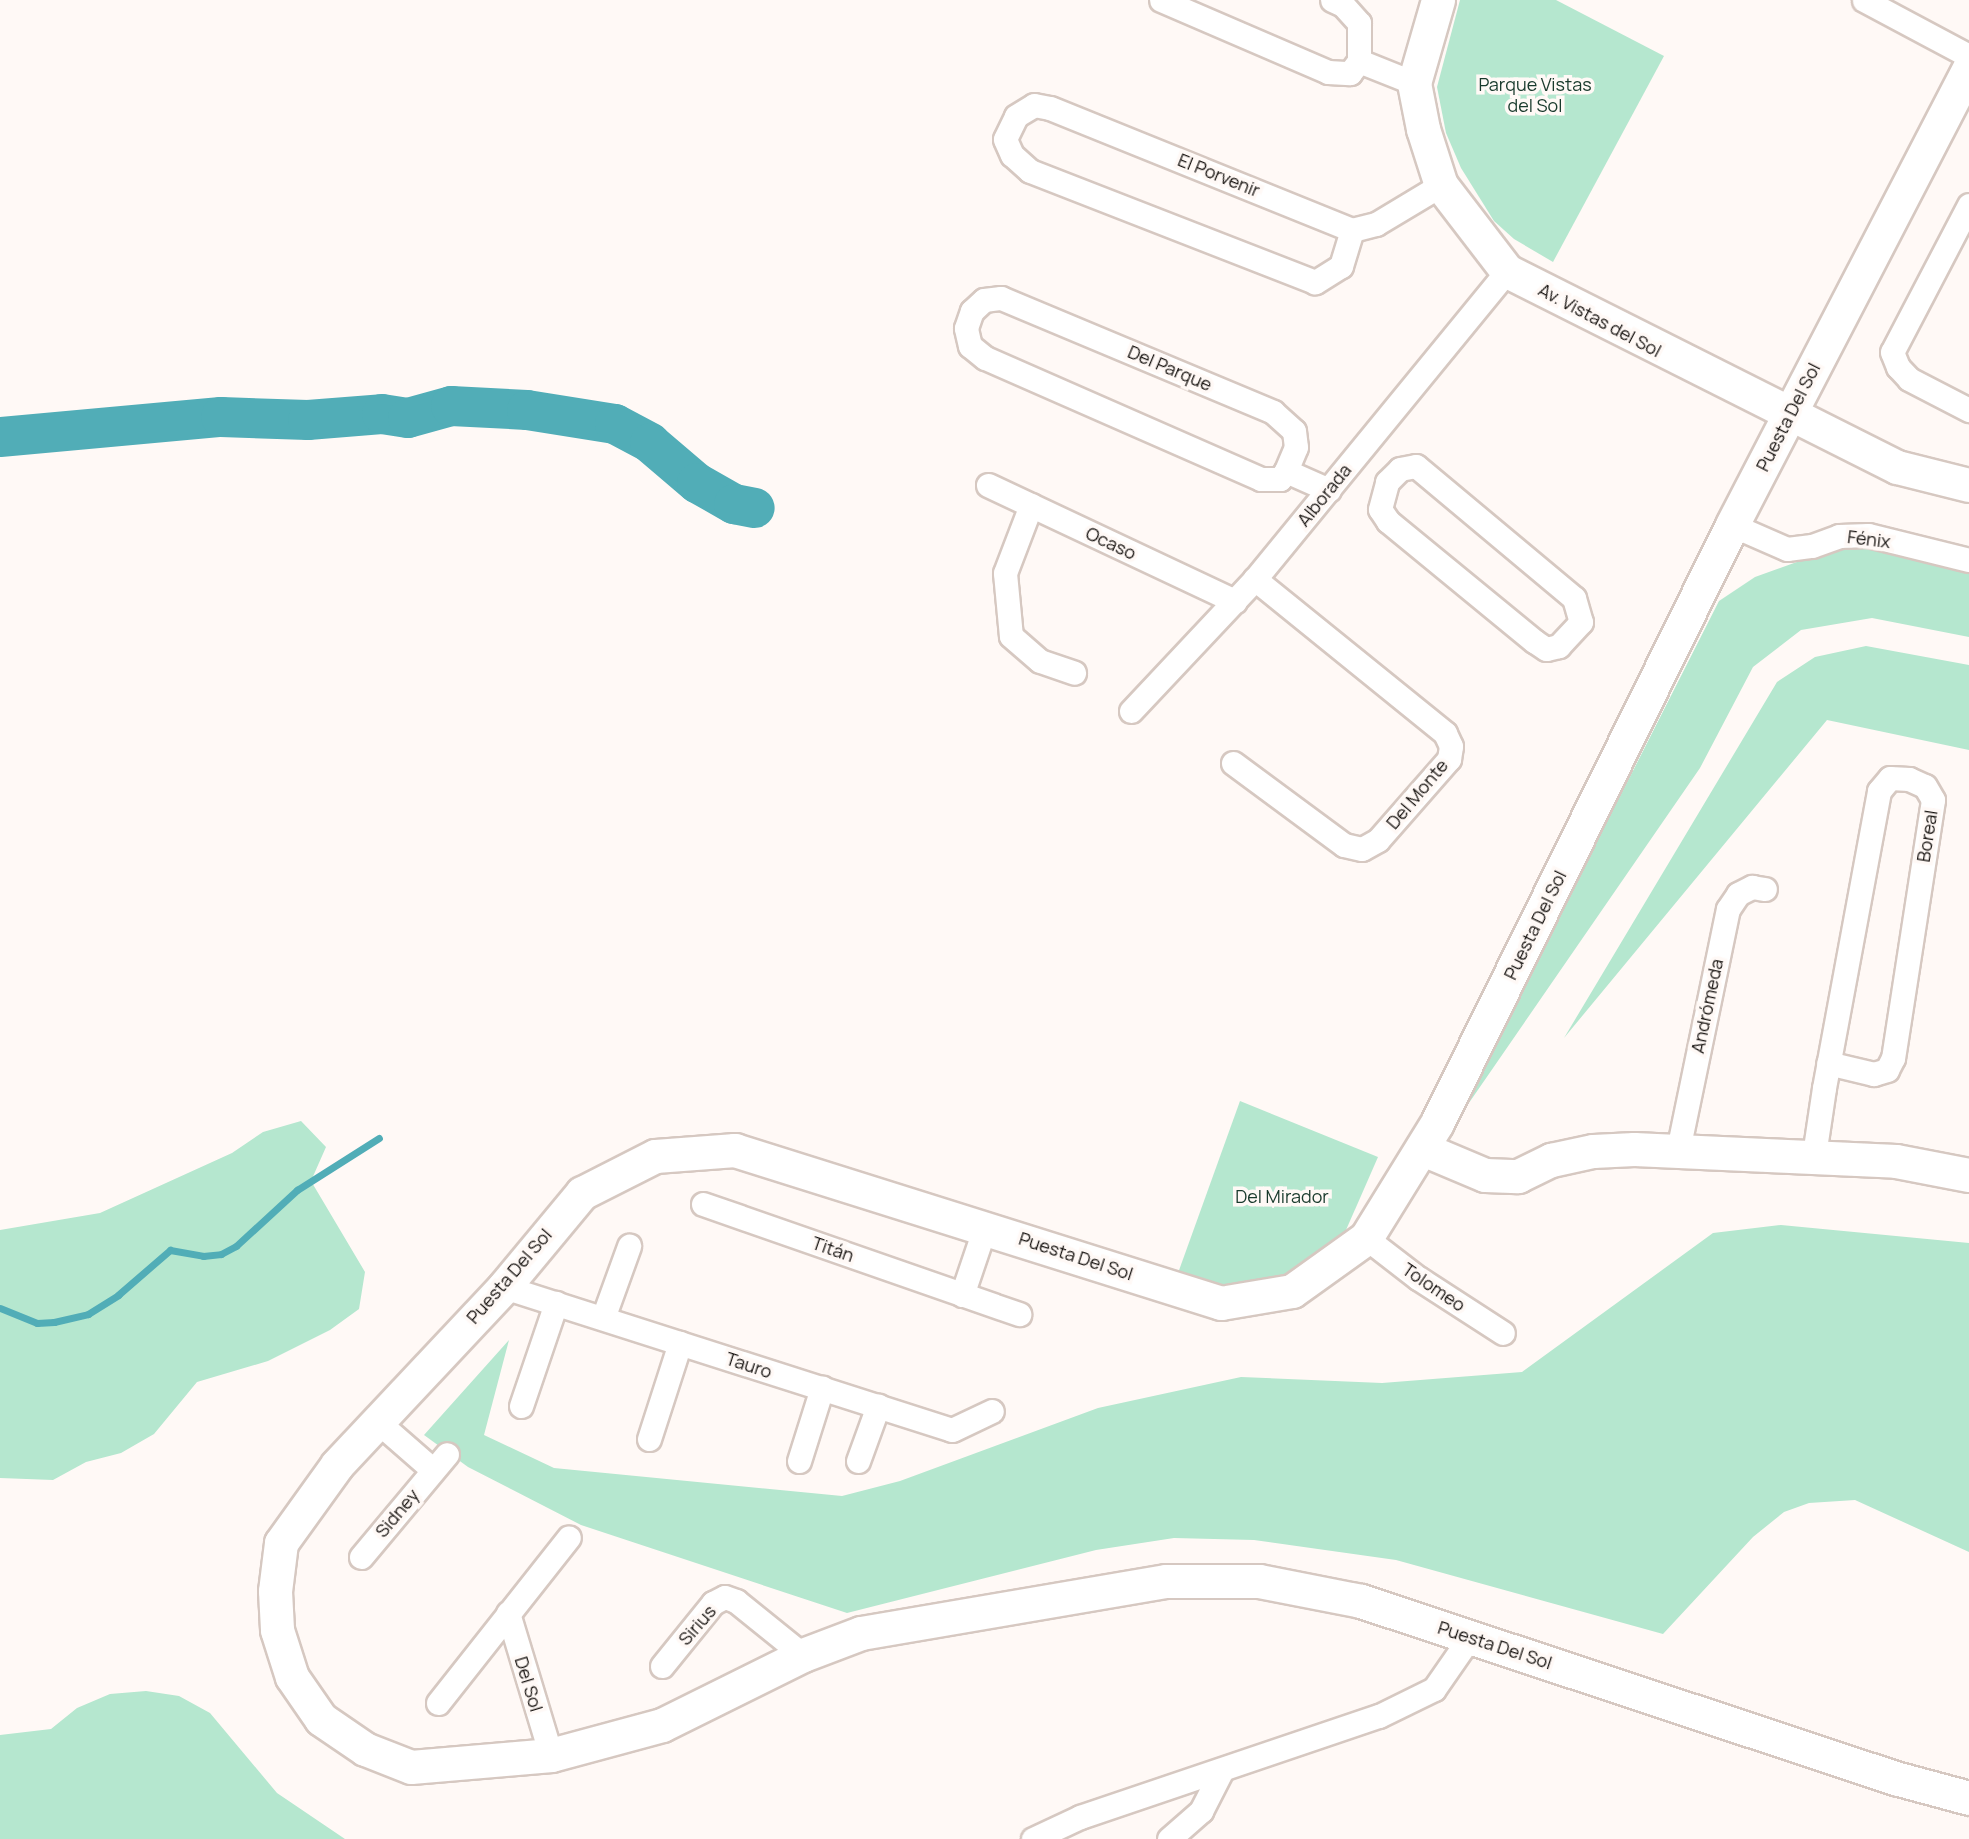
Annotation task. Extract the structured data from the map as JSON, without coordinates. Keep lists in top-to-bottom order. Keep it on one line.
{"streets":{"street":["El Porvenir","Av. Vistas del Sol","Del Parque","Puesta Del Sol","Alborada","Fénix","Ocaso","Del Monte","Boreal","Andrómeda","Titán","Tolomeo","Tauro","Sidney","Sirius","Del Sol"]},"crossings":[["Av. Vistas del Sol","Puesta Del Sol"],["Av. Vistas del Sol","Alborada"],["Puesta Del Sol","Fénix"],["Puesta Del Sol","Tolomeo"],["Puesta Del Sol","Tauro"],["Puesta Del Sol","Sidney"],["Puesta Del Sol","Sirius"],["Puesta Del Sol","Del Sol"],["Alborada","Ocaso"],["Alborada","Del Monte"]],"parks":["Parque Vistas del Sol","Del Mirador"]}
